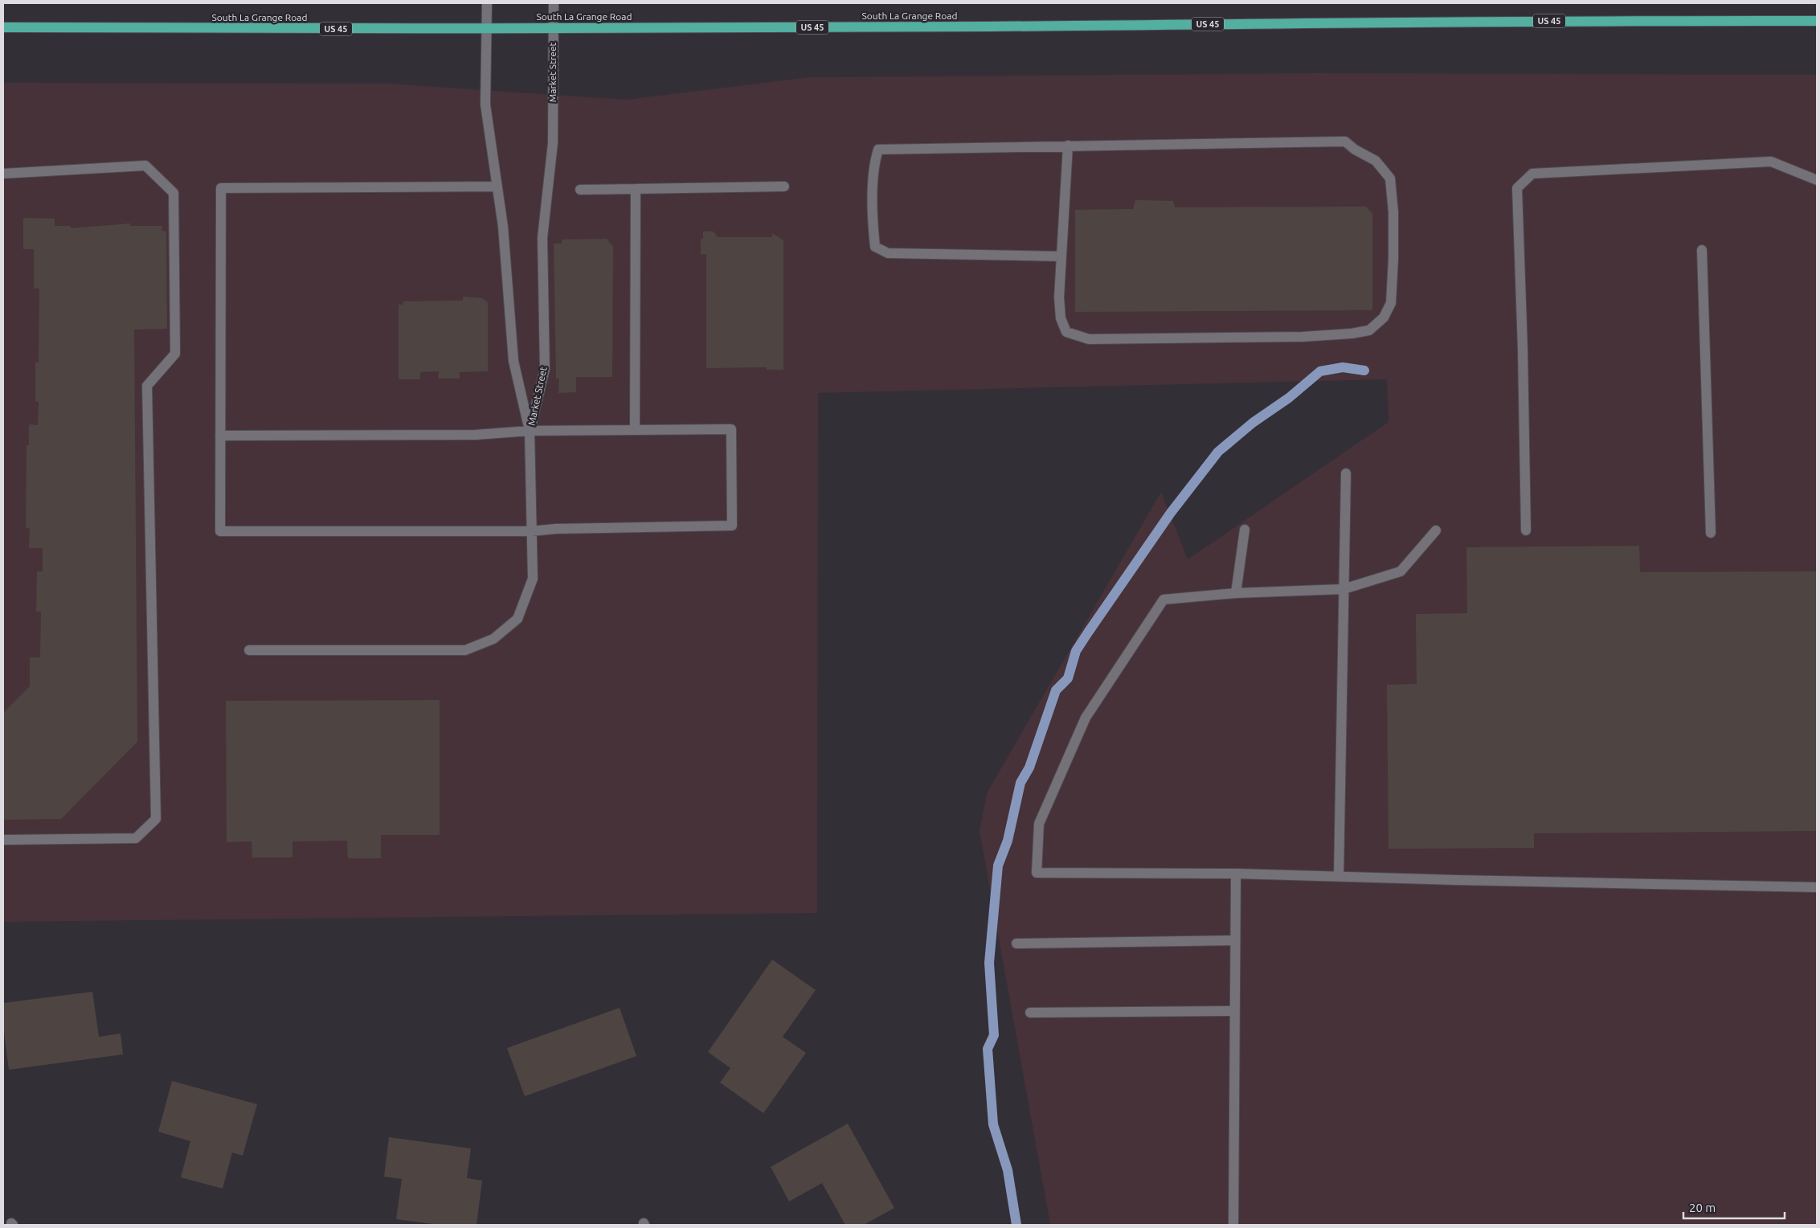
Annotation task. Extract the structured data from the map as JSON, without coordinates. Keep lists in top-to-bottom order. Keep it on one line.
{"streets":{"main road":["South La Grange Road","US 45"],"street":["Market Street"]},"crossings":[["South La Grange Road","Market Street"]],"scale_bar":"20 m"}
